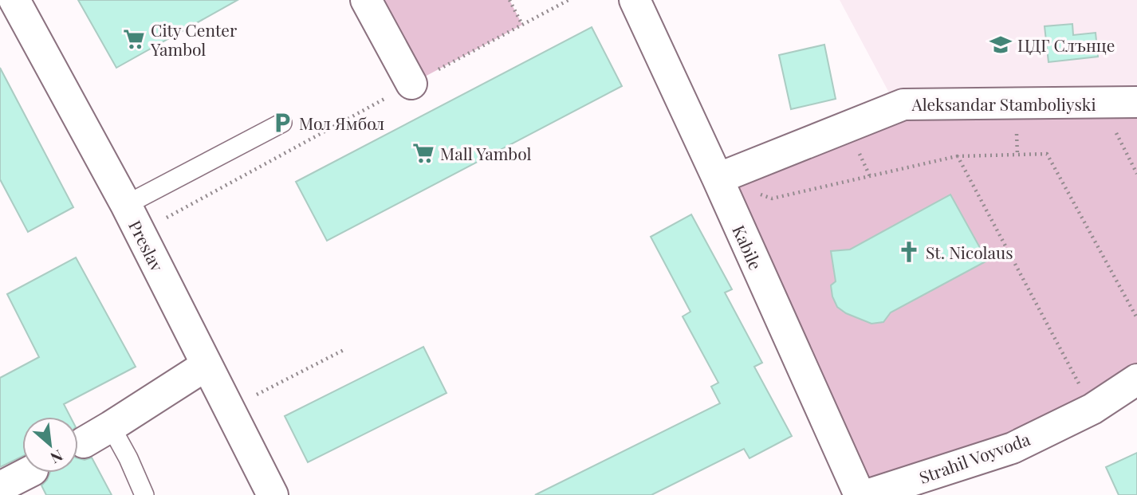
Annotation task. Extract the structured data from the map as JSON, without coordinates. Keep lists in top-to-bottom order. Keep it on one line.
{"streets":{"street":["Aleksandar Stamboliyski","Preslav","Kabile","Strahil Voyvoda"]},"crossings":[["Aleksandar Stamboliyski","Kabile"]],"places":{"supermarket":["City Center Yambol","Mall Yambol"],"school or university":["ЦДГ Слънце"],"parking":["Мол Ямбол"],"church":["St. Nicolaus"]},"north":"bottom right"}
